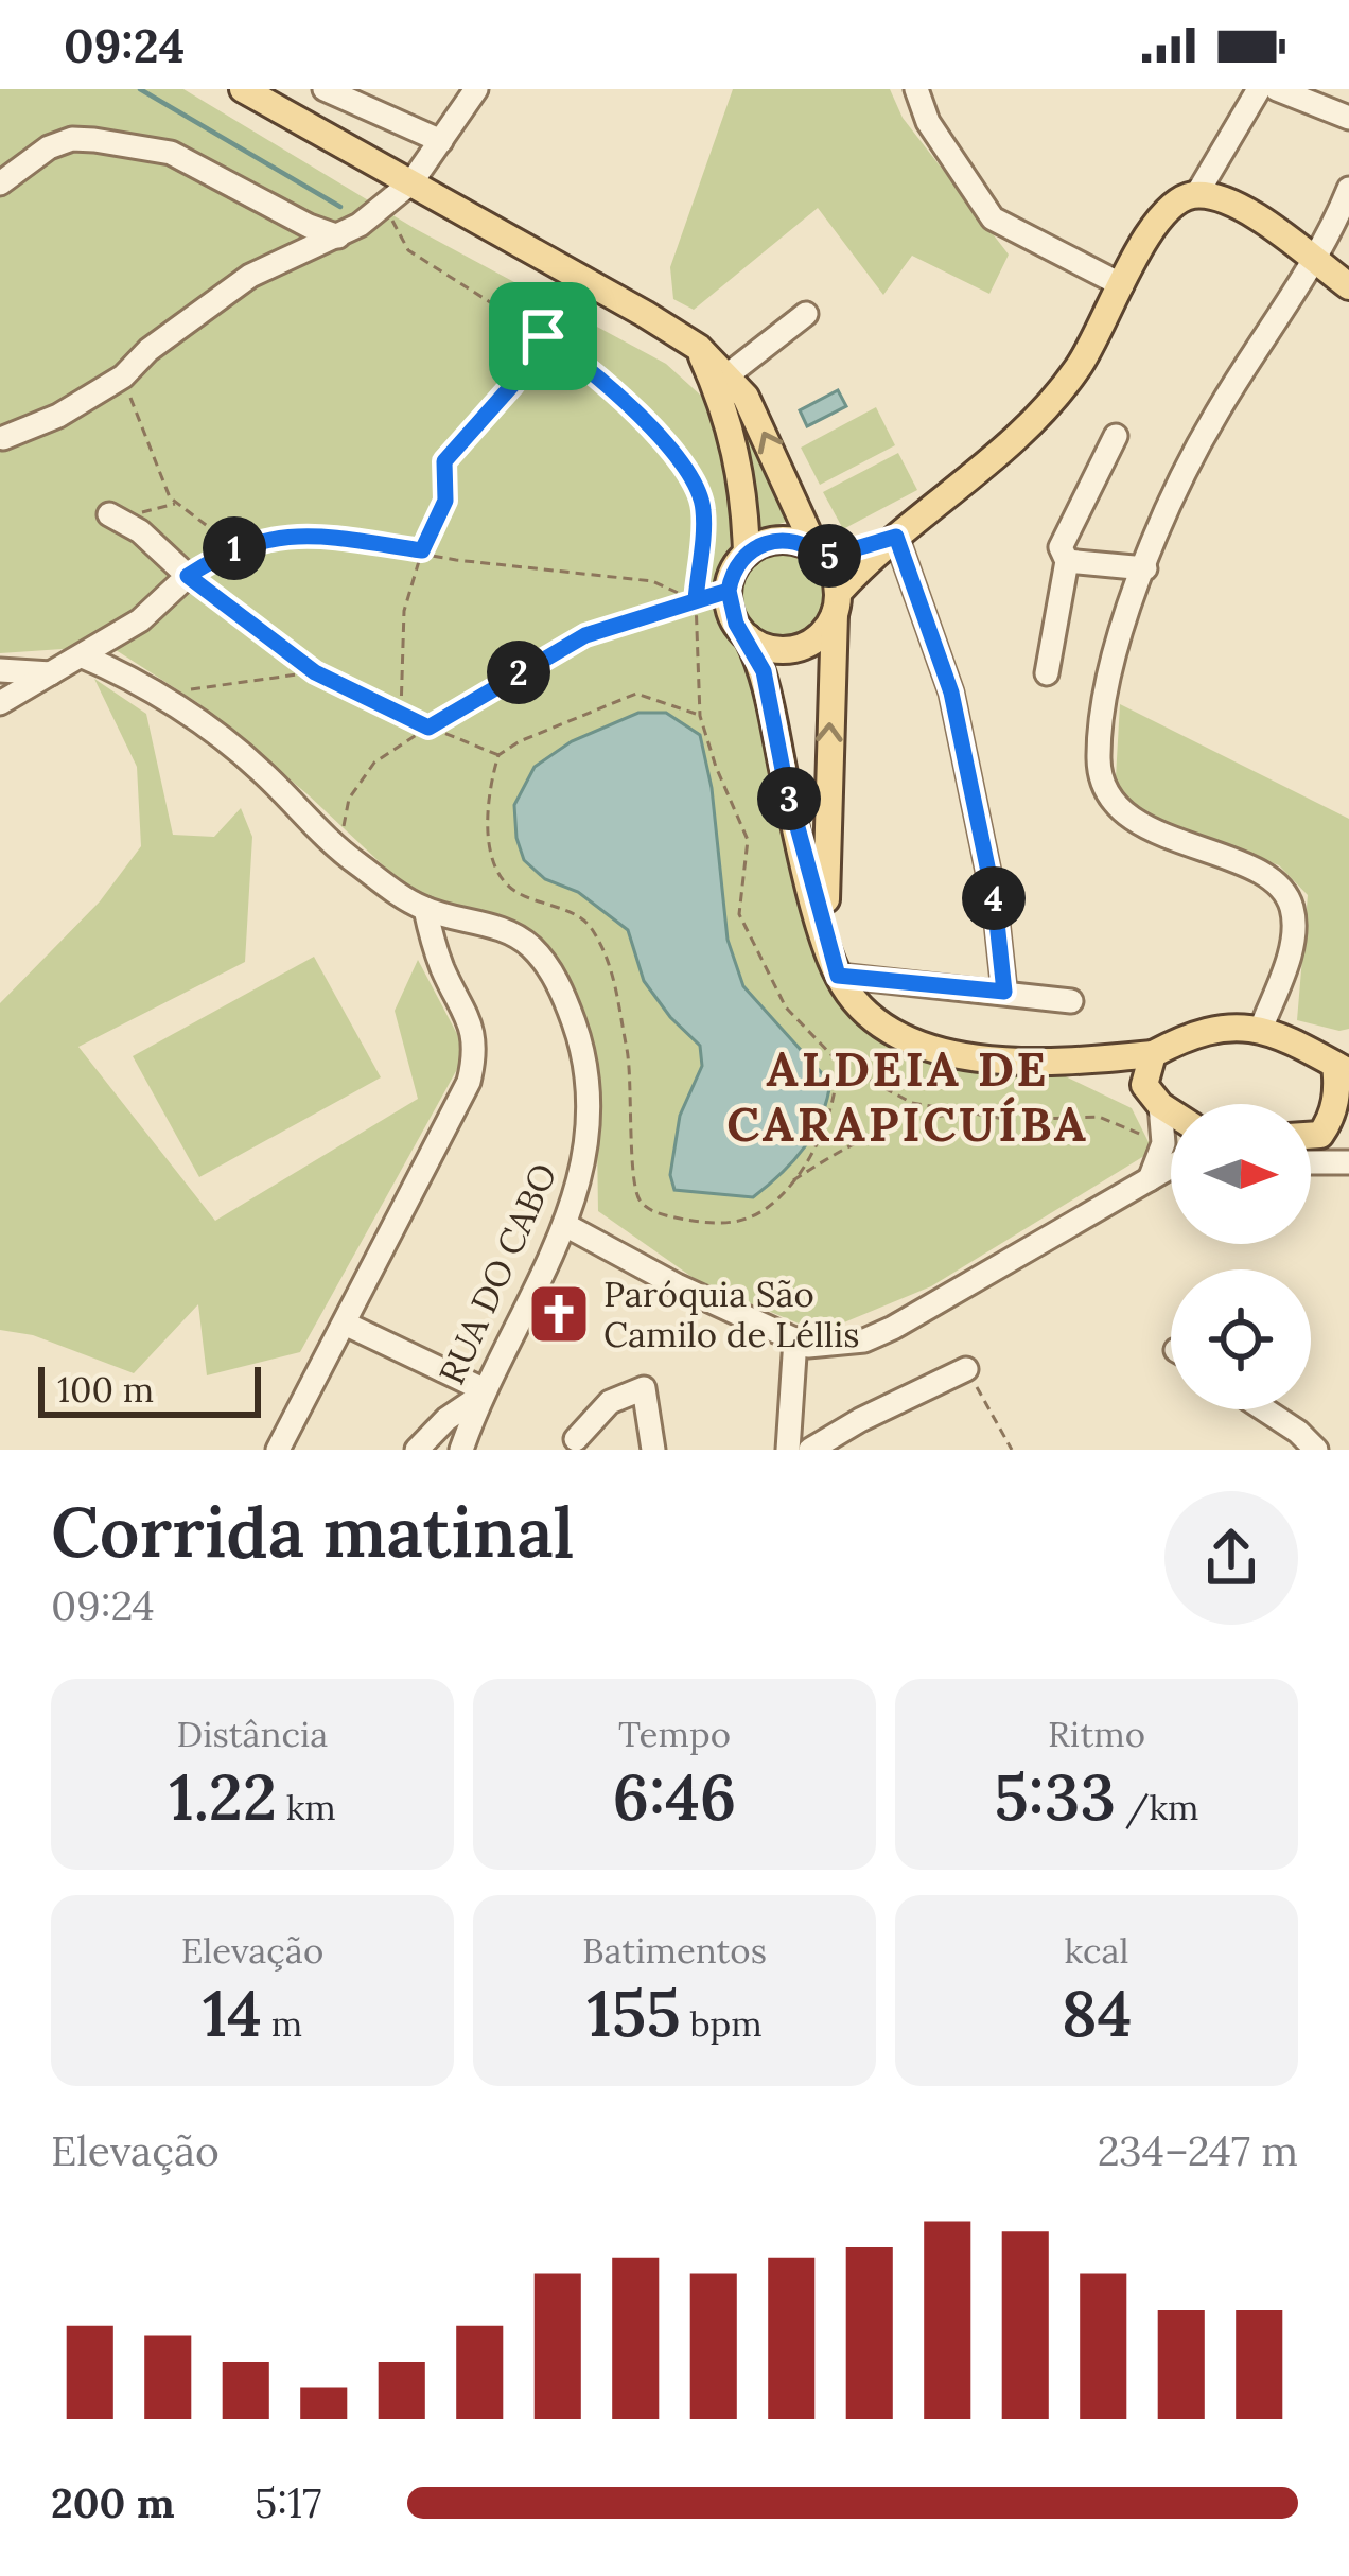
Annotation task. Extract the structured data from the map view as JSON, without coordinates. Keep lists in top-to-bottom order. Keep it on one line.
{"streets":{"street":["RUA DO CABO"]},"districts":["ALDEIA DE CARAPICUÍBA"],"places":{"church":["Paróquia São Camilo de Léllis"]},"scale_bar":"100 m","north":"right","page":{"status":"09:24","pins":["1","5","2","3","4"],"scale":"100 m","heading":["Corrida matinal","09:24"],"stats":[["Distância","1.22 km"],["Tempo","6:46"],["Ritmo","5:33 /km"],["Elevação","14 m"],["Batimentos","155 bpm"],["kcal","84"]],"chart":["Elevação","234–247 m"],"list":[{"name":"200 m","note":"5:17"}]}}
